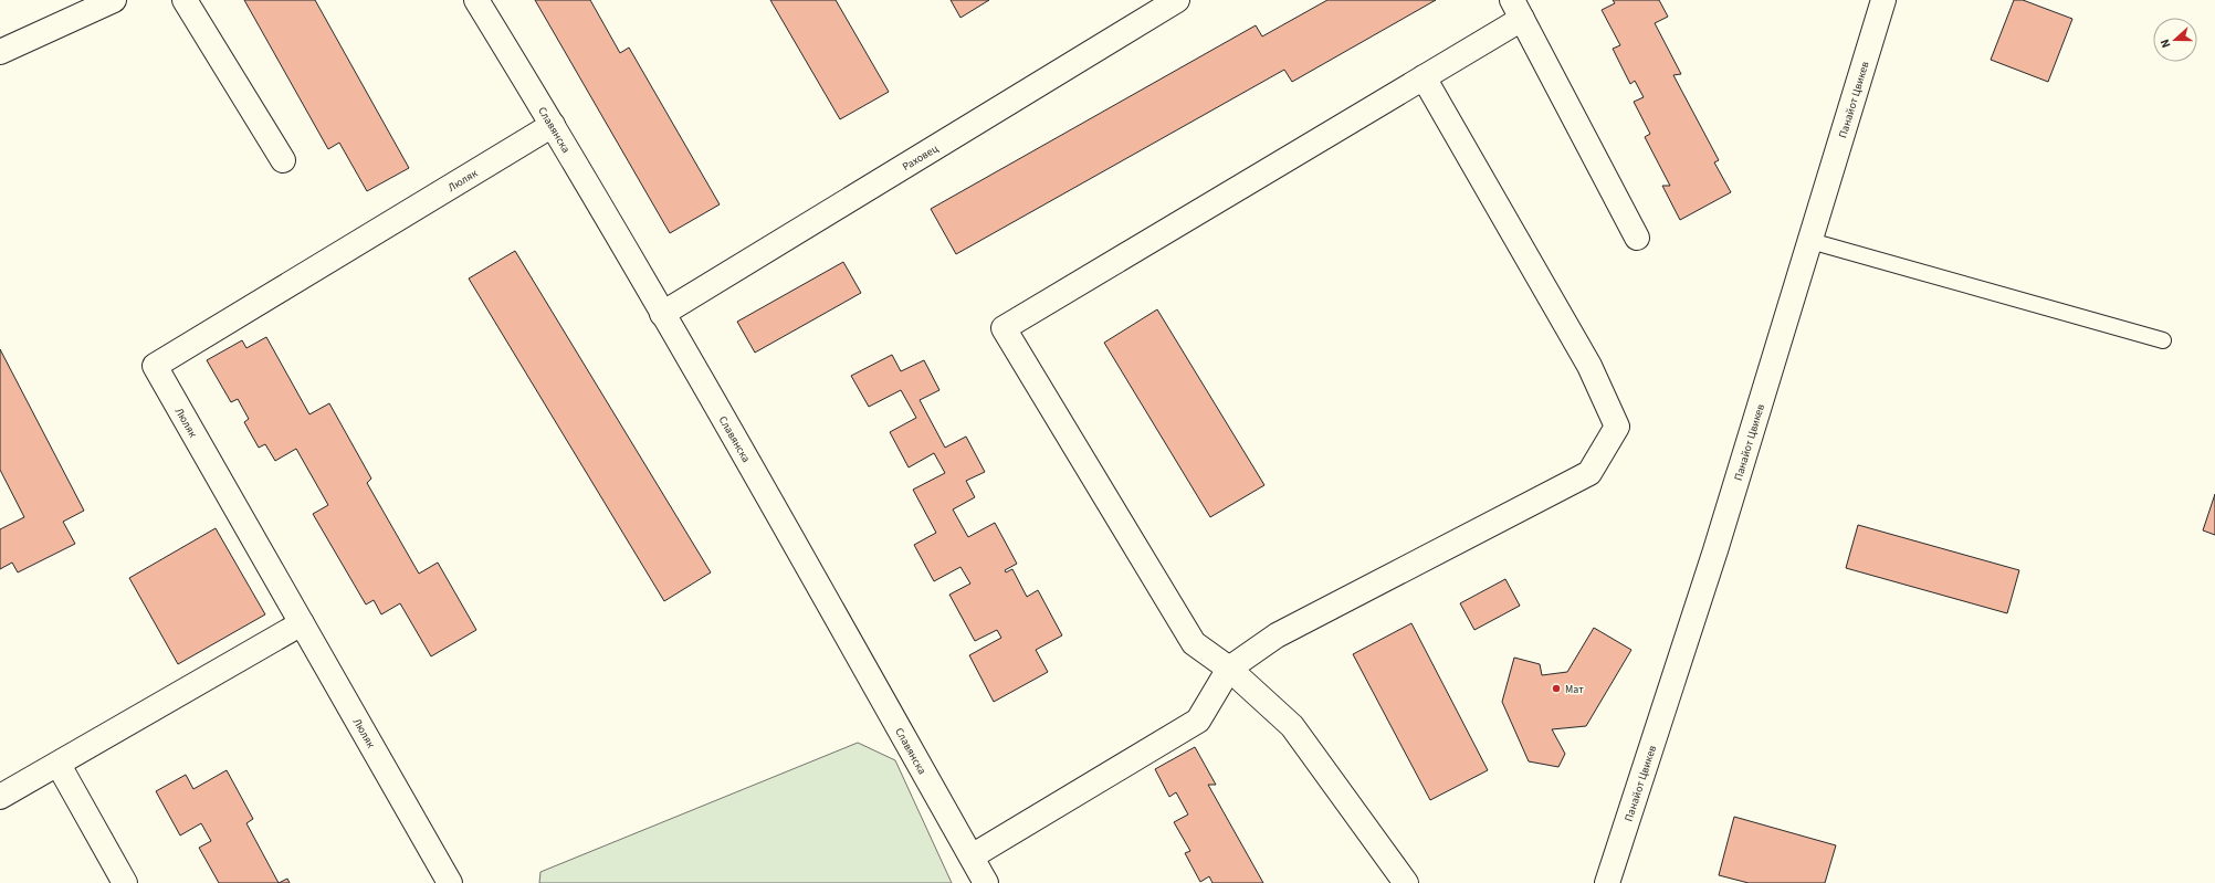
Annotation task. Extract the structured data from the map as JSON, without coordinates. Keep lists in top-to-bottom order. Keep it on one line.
{"streets":{"street":["Панайот Цвикев","Славянска","Раховец","Люляк"]},"crossings":[["Славянска","Раховец"],["Славянска","Люляк"]],"places":["Мат"],"north":"left"}
